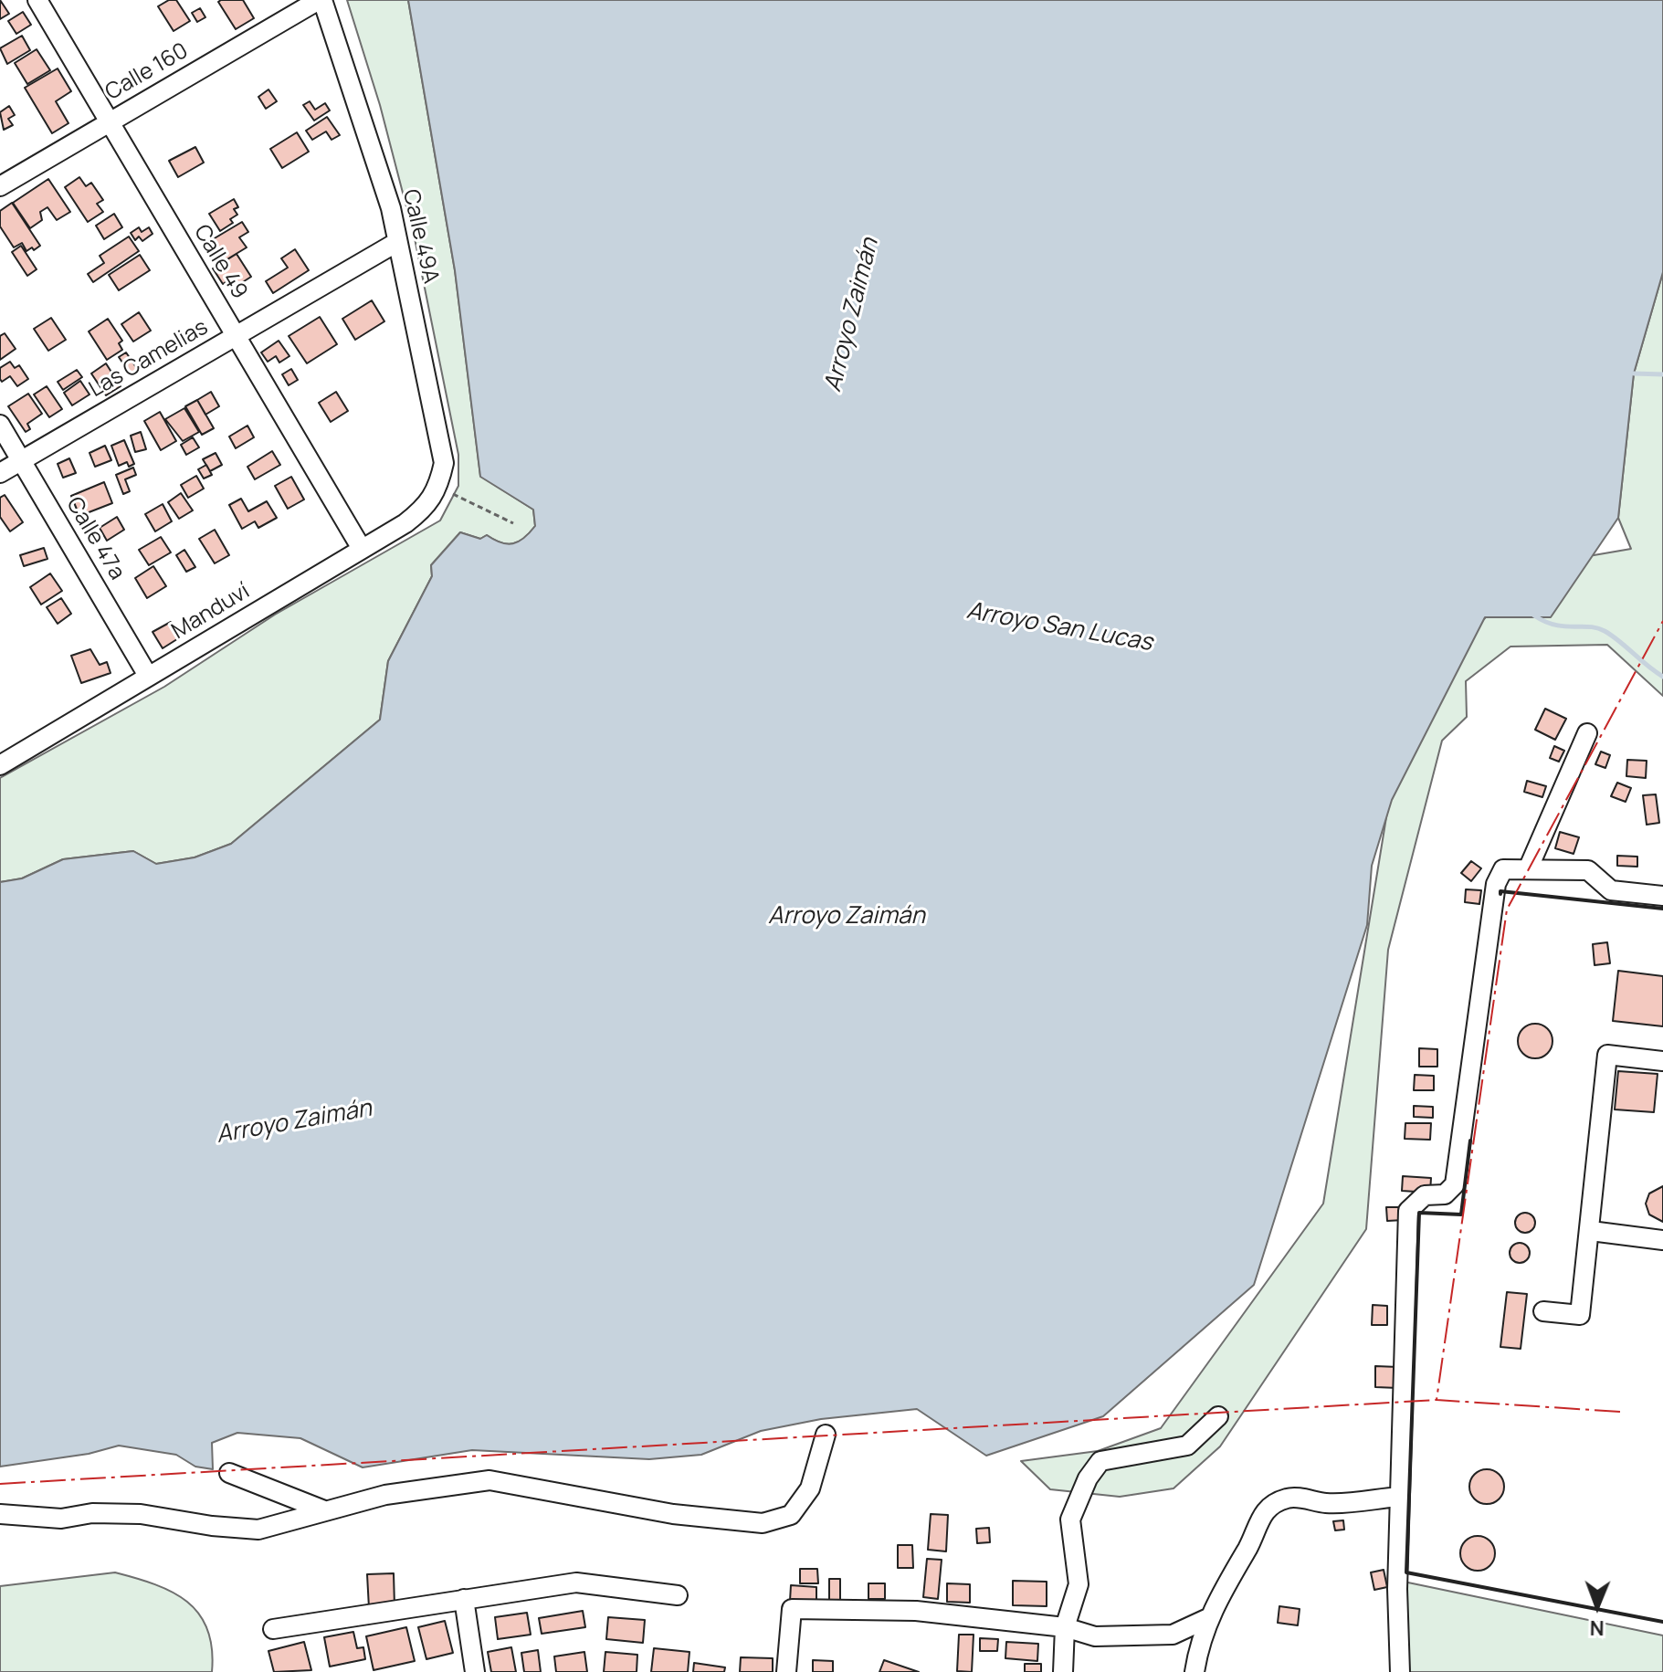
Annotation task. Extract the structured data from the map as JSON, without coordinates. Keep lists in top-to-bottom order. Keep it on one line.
{"streets":{"street":["Calle 160","Calle 49A","Calle 49","Las Camelias","Calle 47a","Manduví"]},"crossings":[["Calle 160","Calle 49A"],["Calle 160","Calle 49"],["Calle 49A","Las Camelias"],["Calle 49A","Manduví"],["Calle 49","Las Camelias"],["Calle 49","Manduví"],["Las Camelias","Calle 47a"],["Calle 47a","Manduví"]],"water":["Arroyo Zaimán","Arroyo San Lucas"],"north":"bottom"}
